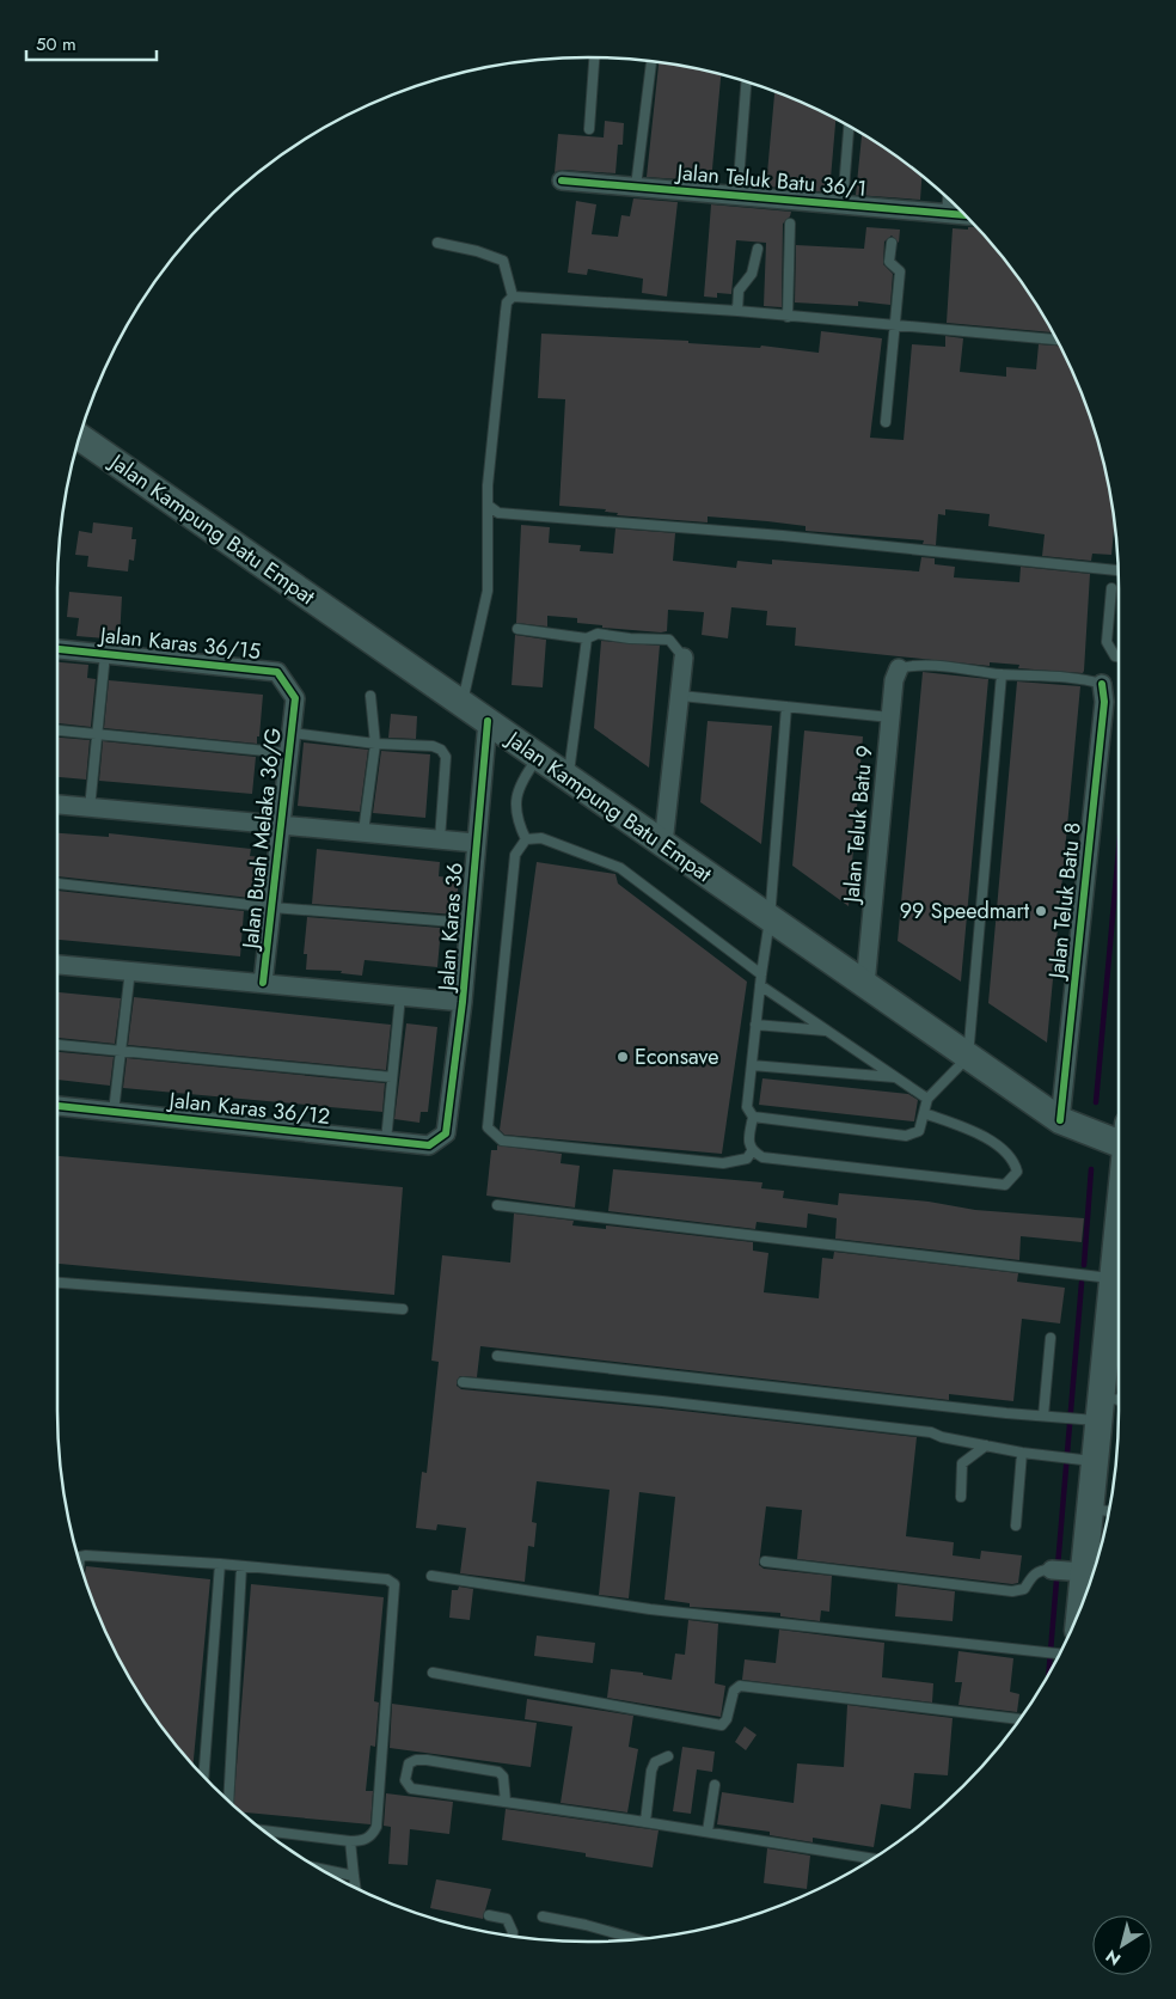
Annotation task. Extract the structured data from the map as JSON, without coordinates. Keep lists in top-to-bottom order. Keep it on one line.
{"streets":{"main road":["Jalan Kampung Batu Empat"],"street":["Jalan Teluk Batu 36/1","Jalan Karas 36/15","Jalan Teluk Batu 9","Jalan Buah Melaka 36/G","Jalan Teluk Batu 8","Jalan Karas 36","Jalan Karas 36/12"]},"crossings":[["Jalan Kampung Batu Empat","Jalan Teluk Batu 9"],["Jalan Kampung Batu Empat","Jalan Teluk Batu 8"],["Jalan Kampung Batu Empat","Jalan Karas 36"],["Jalan Karas 36/15","Jalan Buah Melaka 36/G"],["Jalan Karas 36","Jalan Karas 36/12"]],"places":["99 Speedmart","Econsave"],"scale_bar":"50 m","north":"bottom left"}
